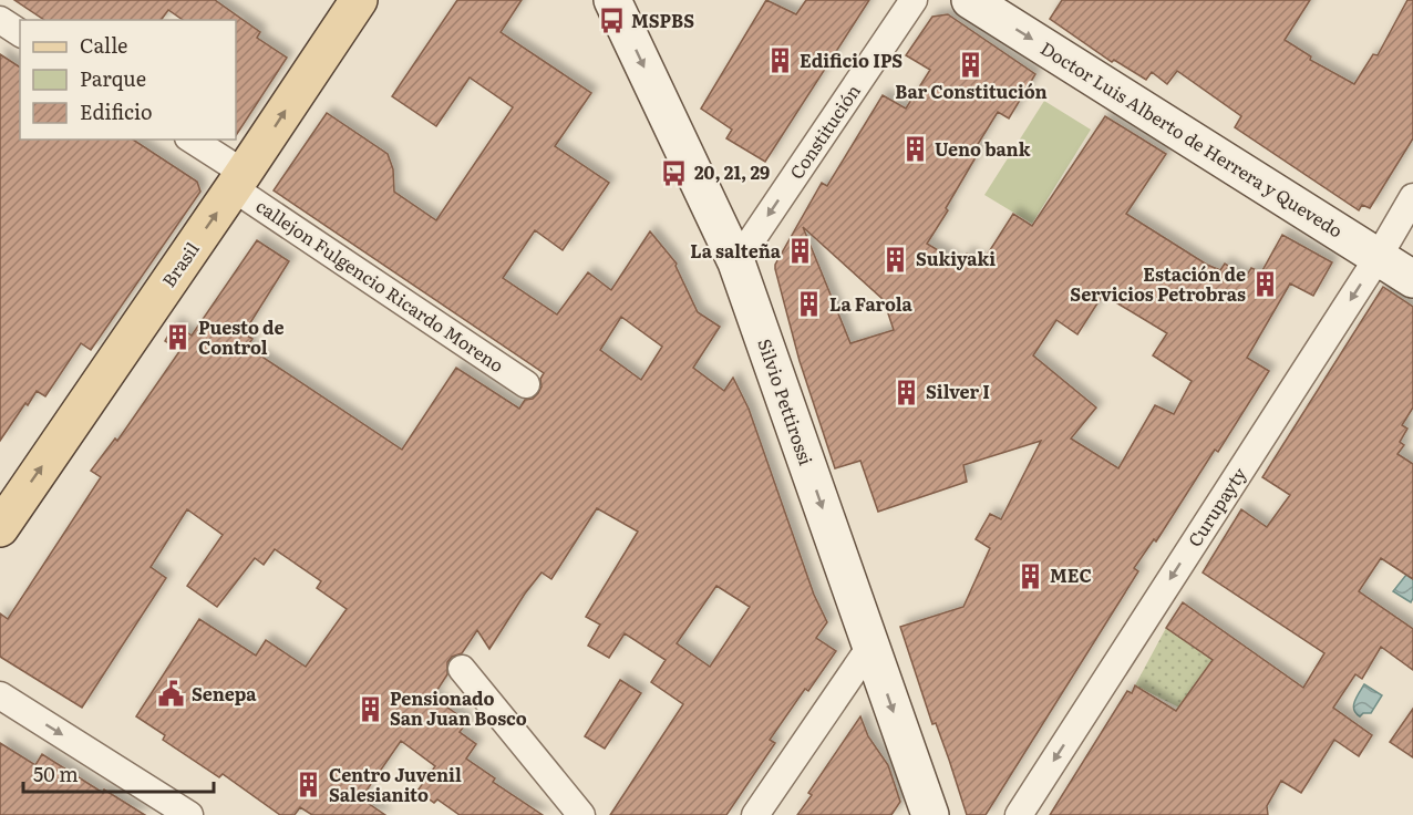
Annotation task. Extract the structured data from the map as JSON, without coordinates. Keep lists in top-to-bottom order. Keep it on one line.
{"streets":{"main road":["Doctor Luis Alberto de Herrera y Quevedo","Brasil","Silvio Pettirossi"],"street":["Constitución","callejon Fulgencio Ricardo Moreno","Curupayty"]},"crossings":[["Constitución","Silvio Pettirossi"],["Doctor Luis Alberto de Herrera y Quevedo","Curupayty"],["Brasil","callejon Fulgencio Ricardo Moreno"]],"one_way":["Constitución","Doctor Luis Alberto de Herrera y Quevedo","Brasil","Silvio Pettirossi","Curupayty"],"places":{"bus stop":["MSPBS","20, 21, 29"],"building":["Edificio IPS","Bar Constitución","Ueno bank","La salteña","Sukiyaki","Estación de Servicios Petrobras","La Farola","Puesto de Control","Silver I","MEC","Pensionado San Juan Bosco","Centro Juvenil Salesianito"],"public building":["Senepa"]},"legend":["Calle","Parque","Edificio"],"scale_bar":"50 m"}
